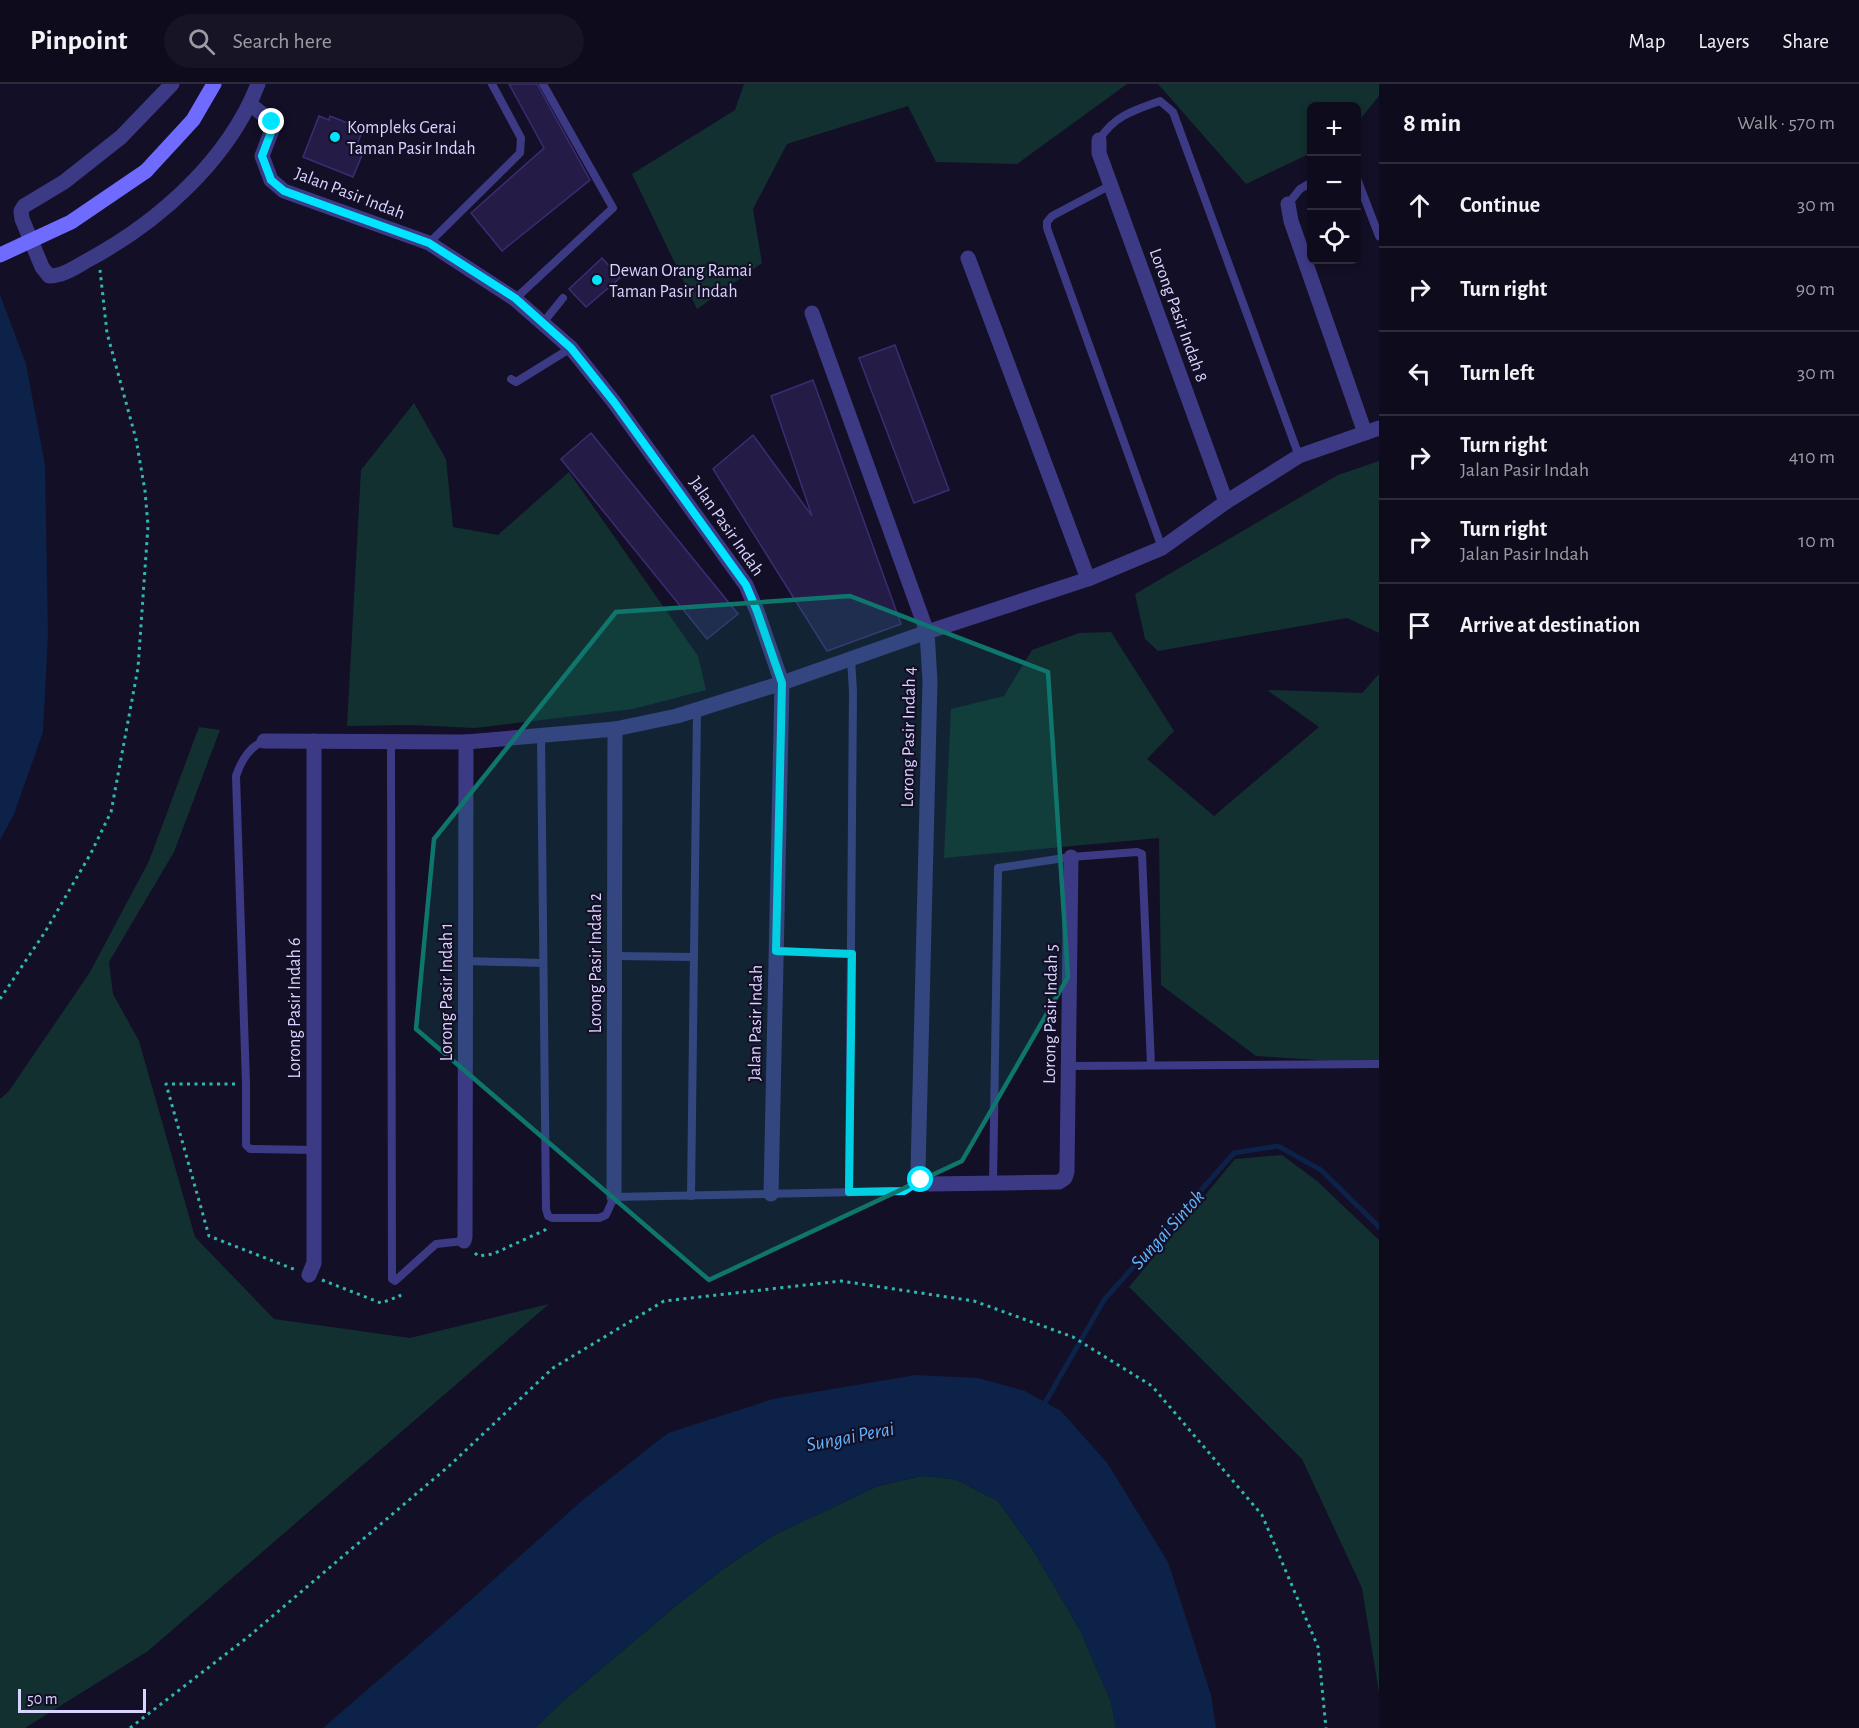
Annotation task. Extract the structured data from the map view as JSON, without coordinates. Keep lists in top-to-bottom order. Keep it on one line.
{"streets":{"street":["Jalan Pasir Indah","Lorong Pasir Indah 8","Lorong Pasir Indah 4","Lorong Pasir Indah 2","Lorong Pasir Indah 1","Lorong Pasir Indah 6","Lorong Pasir Indah 5"]},"water":["Sungai Sintok","Sungai Perai"],"places":["Kompleks Gerai Taman Pasir Indah","Dewan Orang Ramai Taman Pasir Indah"],"scale_bar":"50 m","page":{"header":"Pinpoint","search":"Search here","nav":["Map","Layers","Share"],"heading":["8 min","Walk · 570 m"],"map_buttons":["+","−"],"list":[["Continue","30 m"],["Turn right","90 m"],["Turn left","30 m"],["Turn right","Jalan Pasir Indah","410 m"],["Turn right","Jalan Pasir Indah","10 m"],"Arrive at destination"],"scale":"50 m"}}
